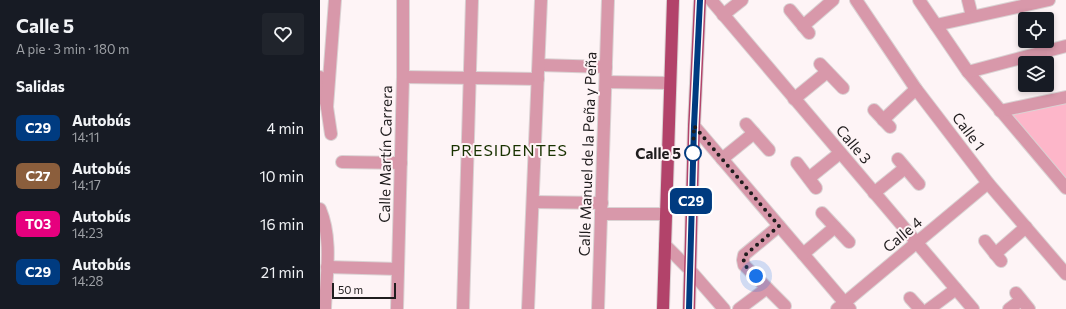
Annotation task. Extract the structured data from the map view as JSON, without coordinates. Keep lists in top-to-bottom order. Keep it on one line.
{"streets":{"street":["Calle 1","Calle 3","Calle Martín Carrera","Calle Manuel de la Peña y Peña","Calle 4"]},"crossings":[["Calle 1","Calle 4"],["Calle 3","Calle 4"]],"districts":["PRESIDENTES"],"places":["Calle 5"],"lines":["bus line C29"],"scale_bar":"50 m","page":{"heading":[["Calle 5","A pie · 3 min · 180 m"],"Salidas"],"on_map":"C29","list":[{"mark":"C29","name":"Autobús","note":"14:11","value":"4 min"},{"mark":"C27","name":"Autobús","note":"14:17","value":"10 min"},{"mark":"T03","name":"Autobús","note":"14:23","value":"16 min"},{"mark":"C29","name":"Autobús","note":"14:28","value":"21 min"}],"scale":"50 m"}}
